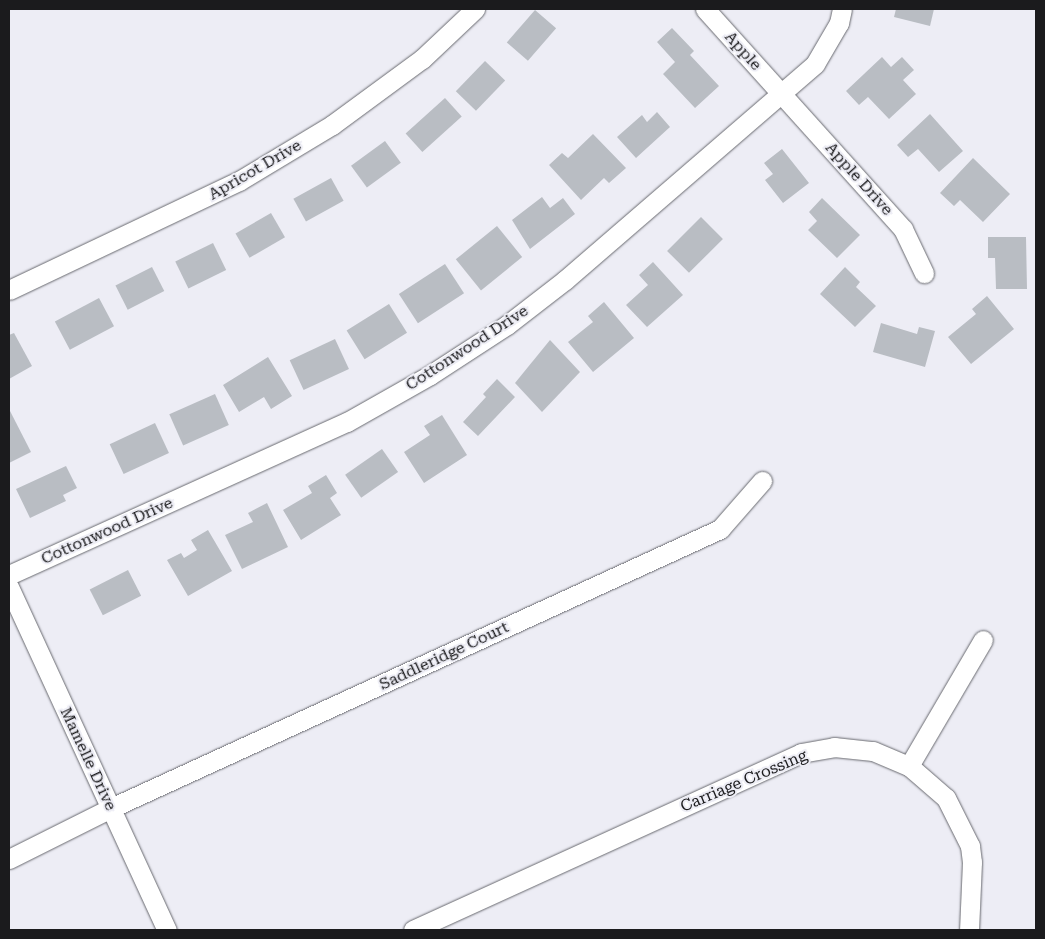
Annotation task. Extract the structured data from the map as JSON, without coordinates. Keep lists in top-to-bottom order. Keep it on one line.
{"streets":{"street":["Apple","Apricot Drive","Apple Drive","Cottonwood Drive","Saddleridge Court","Mamelle Drive","Carriage Crossing"]},"crossings":[["Apple","Apple Drive"],["Apple","Cottonwood Drive"],["Apple Drive","Cottonwood Drive"],["Saddleridge Court","Mamelle Drive"]]}
